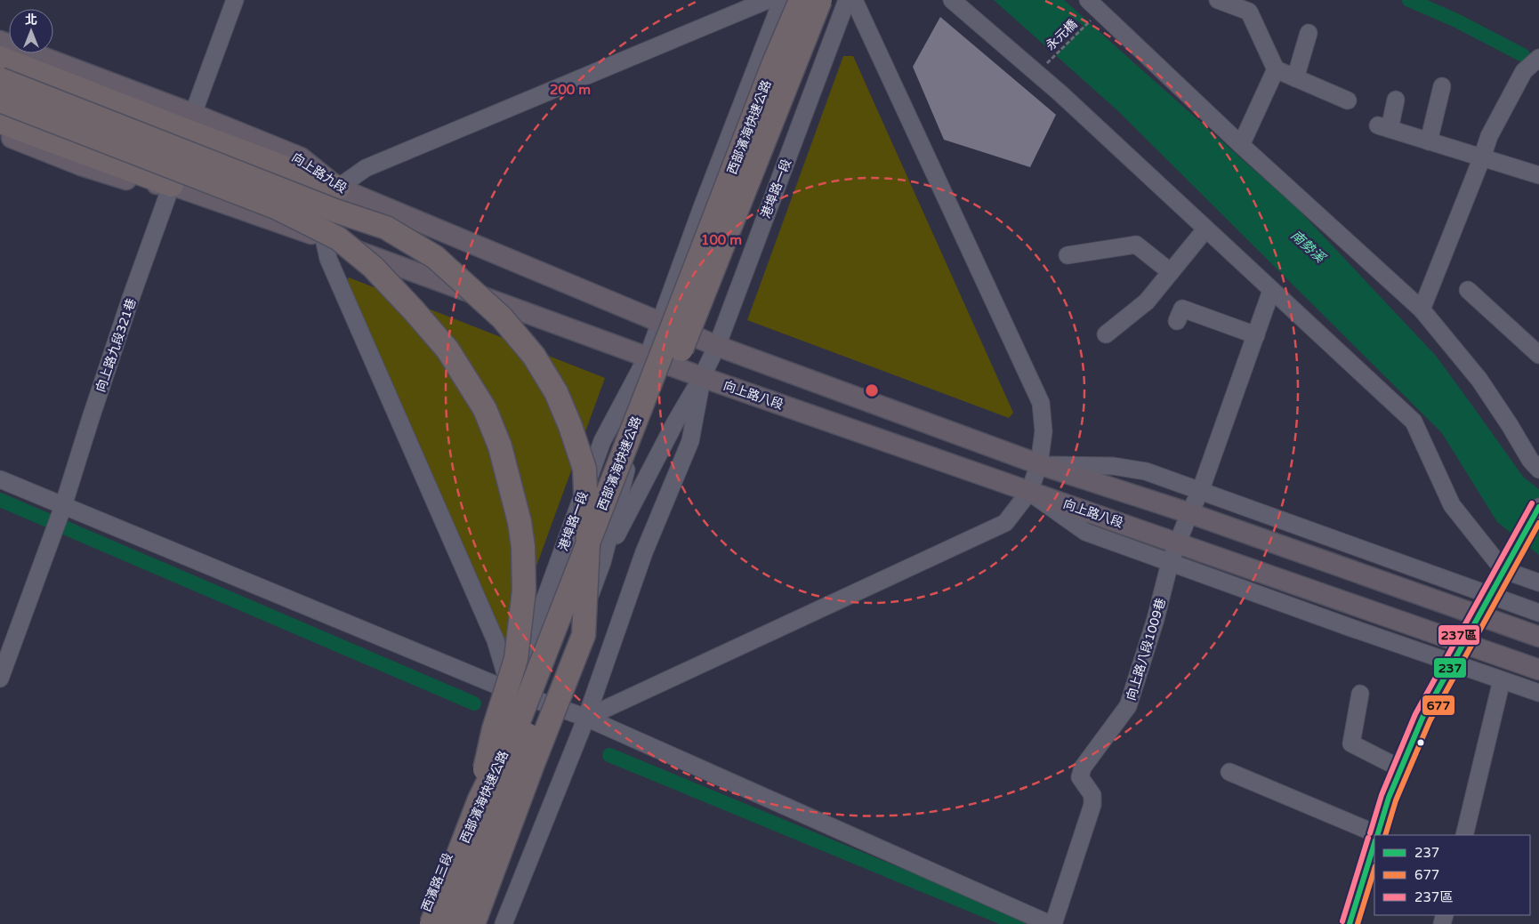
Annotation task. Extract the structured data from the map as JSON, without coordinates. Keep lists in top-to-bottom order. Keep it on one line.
{"streets":{"highway":["西部濱海快速公路"],"main road":["向上路九段","向上路八段"],"street":["港埠路一段","向上路九段321巷","向上路八段1009巷","西濱路三段"],"path":["永元橋"]},"crossings":[["向上路九段","港埠路一段"],["港埠路一段","向上路八段"],["港埠路一段","西濱路三段"]],"water":["南勢溪"],"lines":["transit line 237區","transit line 237","transit line 677"],"legend":["237","677","237區"],"north":"top","rings":["200 m","100 m"]}
